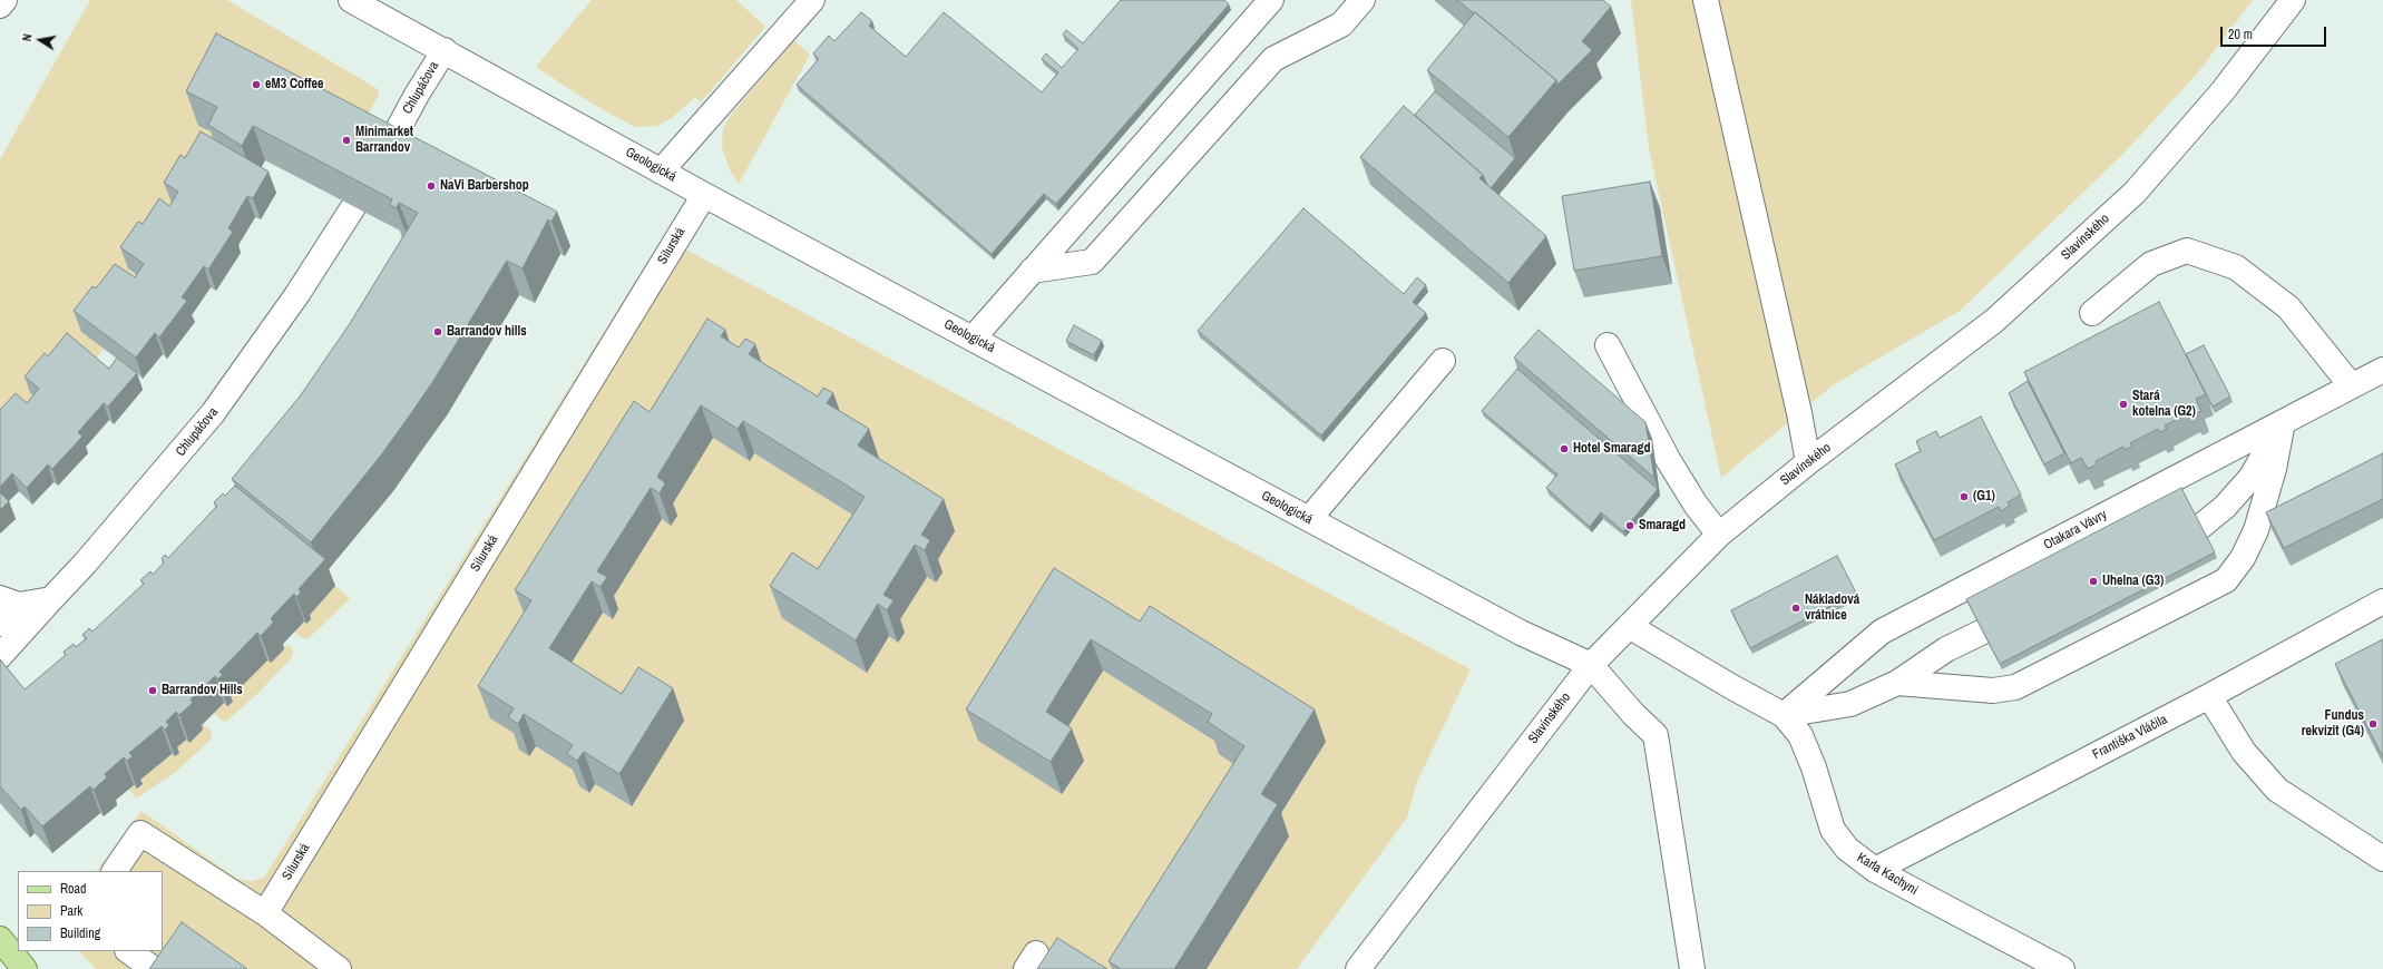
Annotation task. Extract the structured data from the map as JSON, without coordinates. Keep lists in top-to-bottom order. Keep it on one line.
{"streets":{"street":["Chlupáčova","Geologická","Slavínského","Silurská","Otakara Vávry","Františka Vláčila","Karla Kachyni"]},"crossings":[["Chlupáčova","Geologická"],["Geologická","Slavínského"],["Geologická","Silurská"],["Otakara Vávry","Karla Kachyni"],["Františka Vláčila","Karla Kachyni"]],"places":["eM3 Coffee","Minimarket Barrandov","NaVi Barbershop","Barrandov hills","Stará kotelna (G2)","Hotel Smaragd","(G1)","Smaragd","Uhelna (G3)","Nákladová vrátnice","Barrandov Hills","Fundus rekvizit (G4)"],"legend":["Road","Park","Building"],"scale_bar":"20 m","north":"left"}
